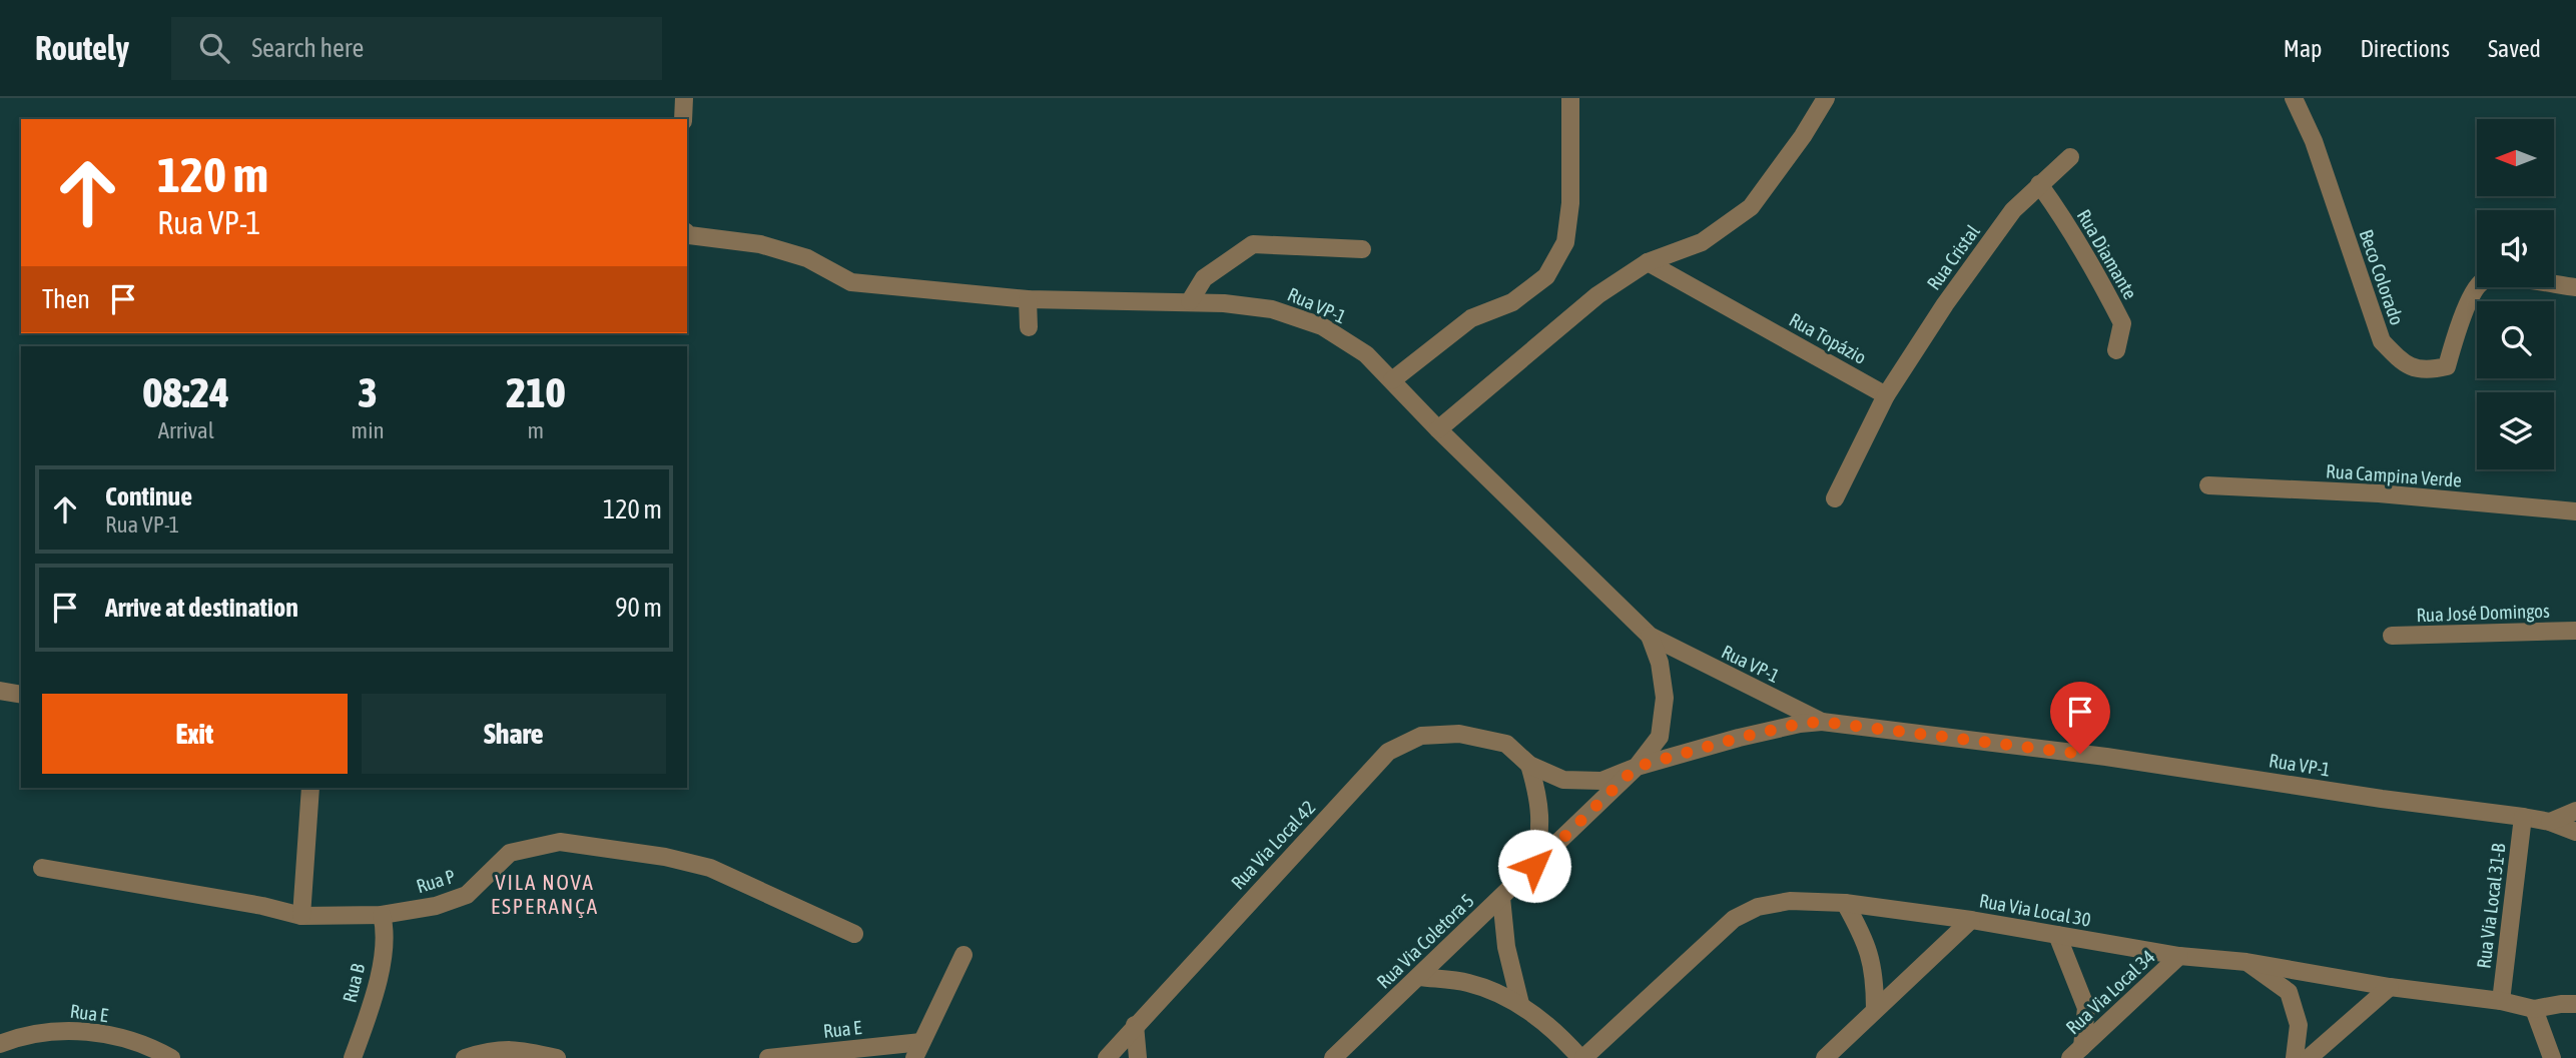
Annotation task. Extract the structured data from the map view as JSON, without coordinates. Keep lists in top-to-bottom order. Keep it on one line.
{"streets":{"street":["Rua Diamante","Rua Cristal","Beco Colorado","Rua VP-1","Rua Topázio","Rua Campina Verde","Rua José Domingos","Rua Via Local 42","Rua P","Rua Via Local 31-B","Rua Via Local 30","Rua Via Coletora 5","Rua B","Rua Via Local 34","Rua E"]},"crossings":[["Rua Diamante","Rua Cristal"],["Rua Cristal","Rua Topázio"],["Rua VP-1","Rua Via Local 31-B"],["Rua VP-1","Rua Via Coletora 5"],["Rua P","Rua B"],["Rua Via Local 31-B","Rua Via Local 30"],["Rua Via Local 30","Rua Via Local 34"]],"districts":["VILA NOVA ESPERANÇA"],"north":"left","page":{"header":"Routely","search":"Search here","nav":["Map","Directions","Saved"],"turn":["120 m","Rua VP-1"],"then":"Then","eta":["08:24","Arrival","3","min","210","m"],"list":[{"name":"Continue","note":"Rua VP-1","value":"120 m"},{"name":"Arrive at destination","value":"90 m"}],"buttons":["Exit","Share"]}}
